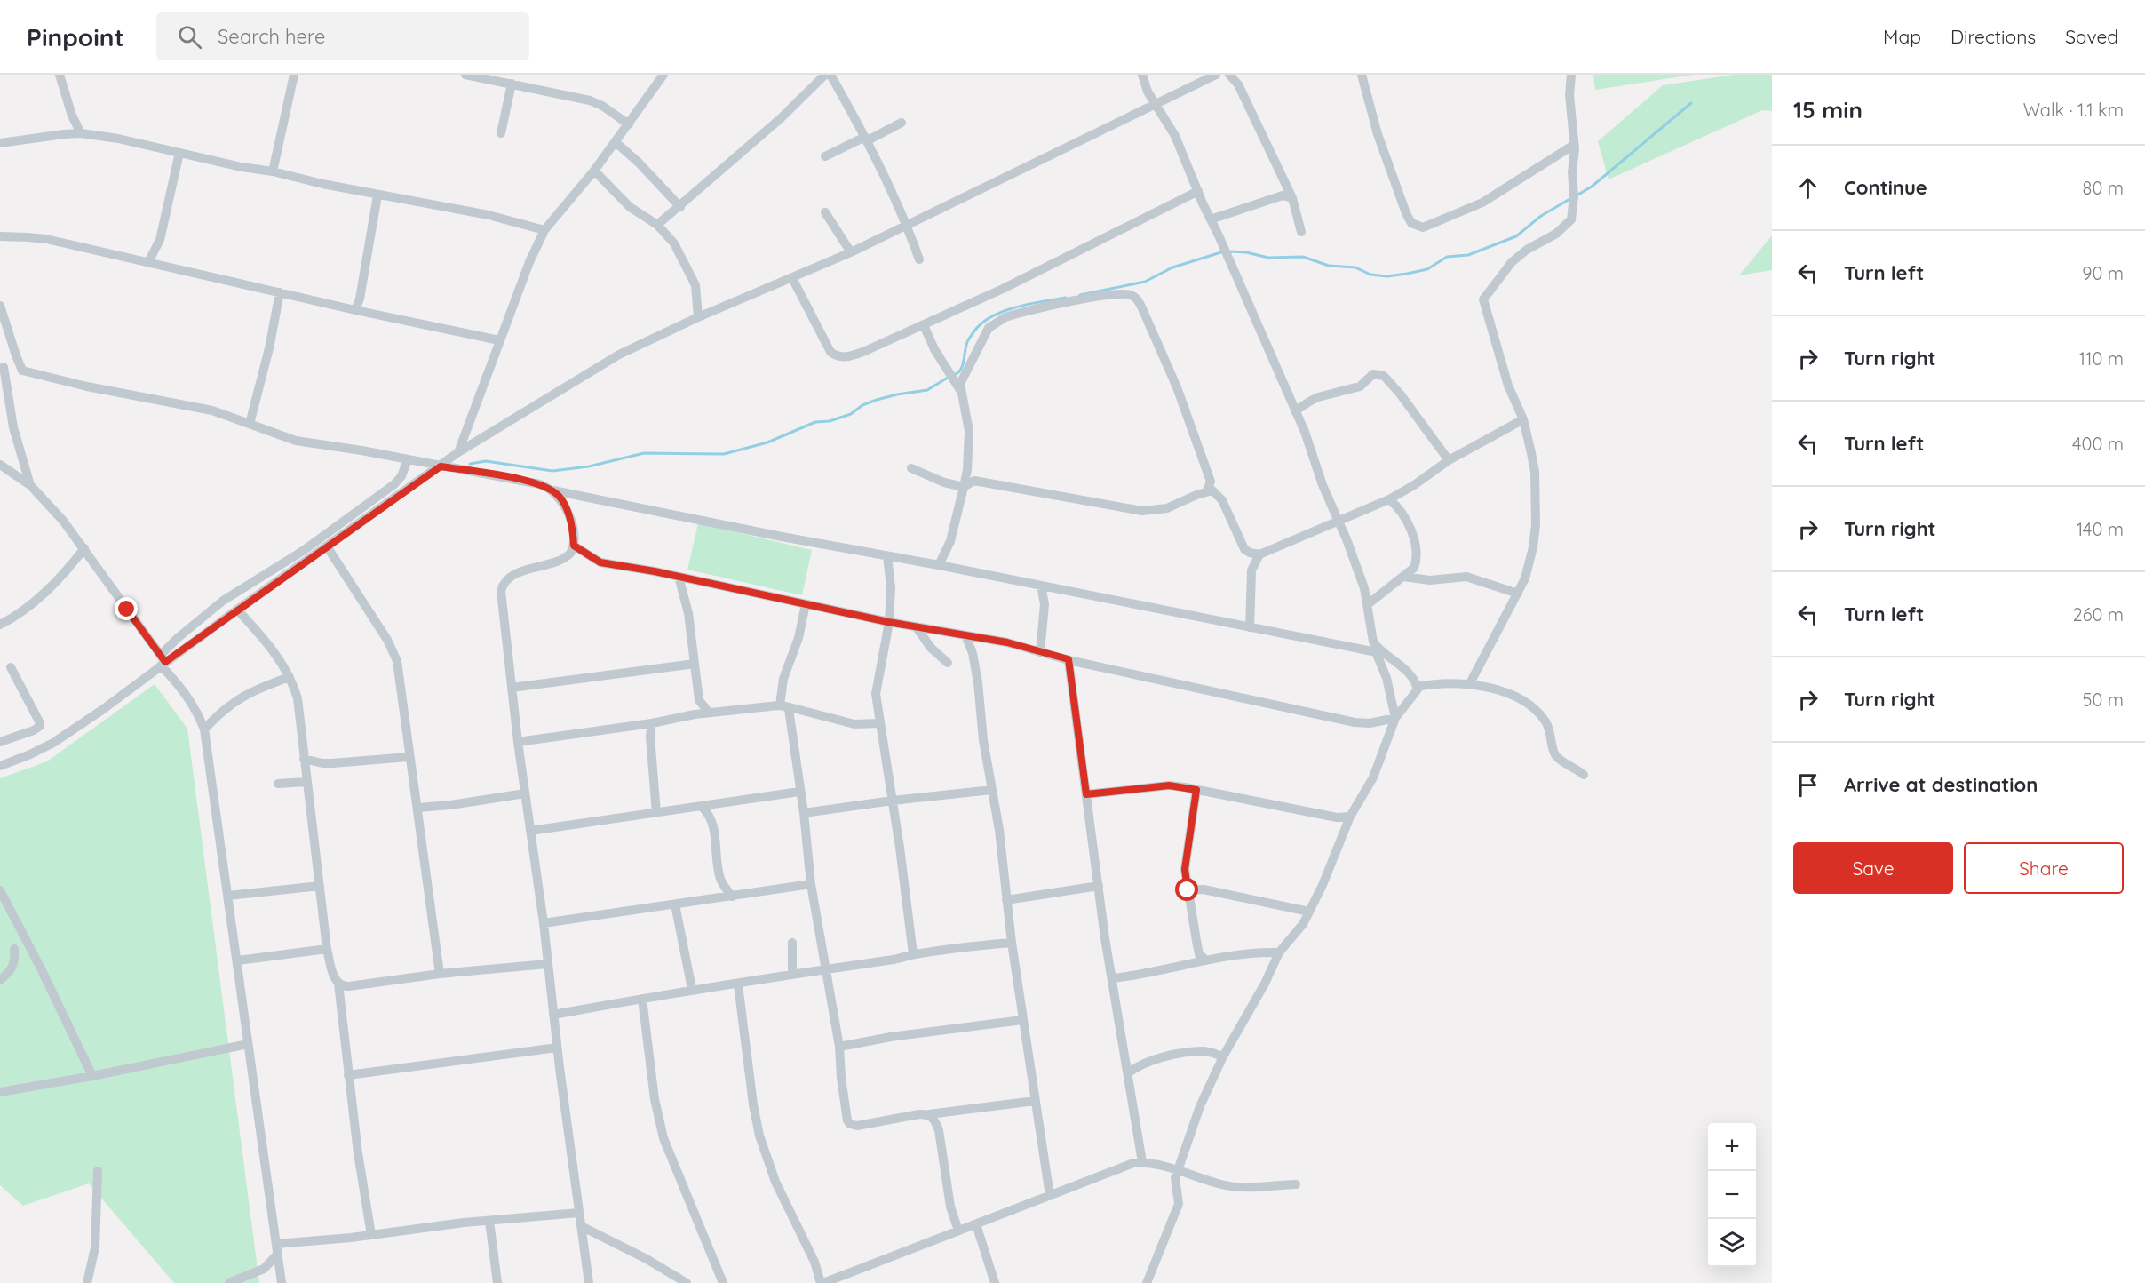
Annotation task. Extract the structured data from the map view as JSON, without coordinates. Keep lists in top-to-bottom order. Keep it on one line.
{"page":{"header":"Pinpoint","search":"Search here","nav":["Map","Directions","Saved"],"heading":["15 min","Walk · 1.1 km"],"list":[["Continue","80 m"],["Turn left","90 m"],["Turn right","110 m"],["Turn left","400 m"],["Turn right","140 m"],["Turn left","260 m"],["Turn right","50 m"],"Arrive at destination"],"buttons":["Save","Share"],"map_buttons":["+","−"]}}
